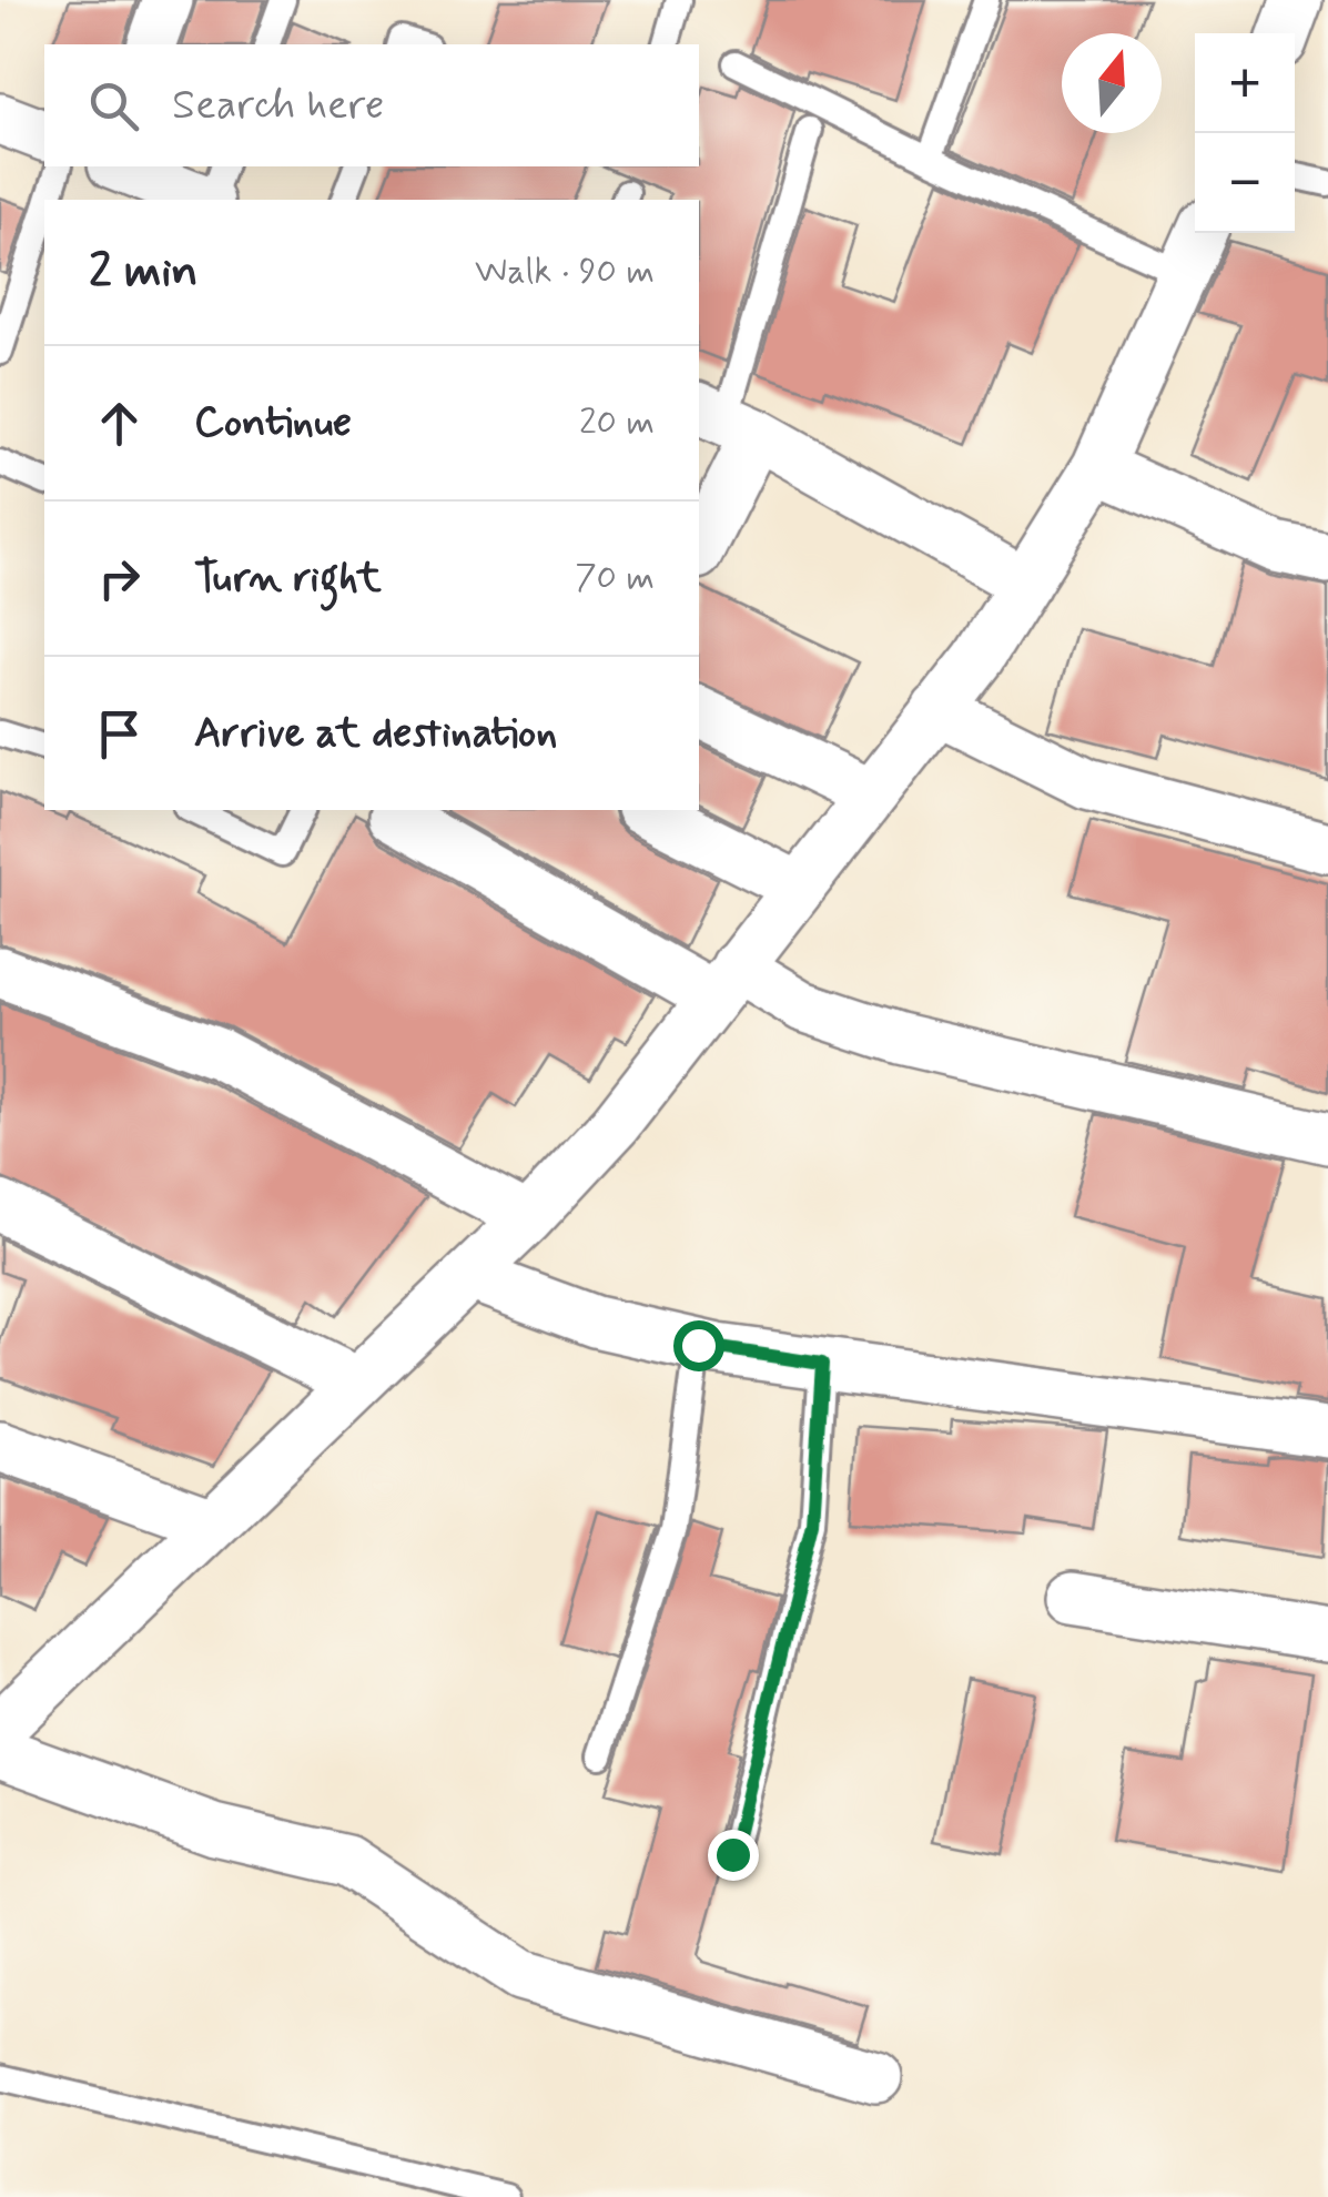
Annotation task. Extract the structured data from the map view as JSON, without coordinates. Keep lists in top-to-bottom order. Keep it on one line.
{"north":"top","page":{"map_buttons":["+","−"],"search":"Search here","heading":["2 min","Walk · 90 m"],"list":[["Continue","20 m"],["Turn right","70 m"],"Arrive at destination"]}}
